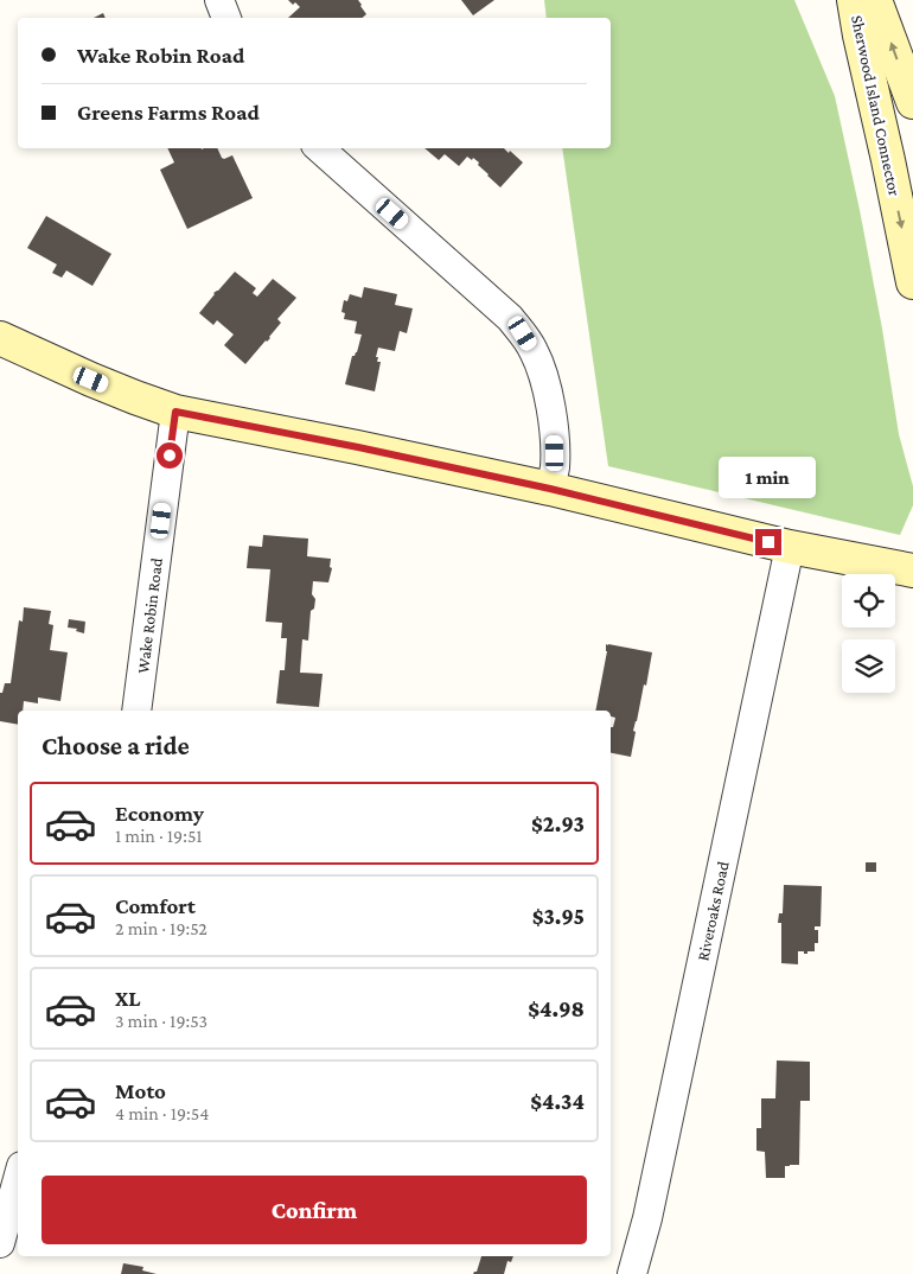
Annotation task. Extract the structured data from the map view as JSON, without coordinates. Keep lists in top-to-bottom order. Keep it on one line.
{"streets":{"main road":["Sherwood Island Connector"],"street":["Wake Robin Road","Riveroaks Road"]},"page":{"banner":["Wake Robin Road","Greens Farms Road"],"bubble":"1 min","heading":"Choose a ride","list":[{"name":"Economy","note":"1 min · 19:51","value":"$2.93"},{"name":"Comfort","note":"2 min · 19:52","value":"$3.95"},{"name":"XL","note":"3 min · 19:53","value":"$4.98"},{"name":"Moto","note":"4 min · 19:54","value":"$4.34"}],"buttons":"Confirm"}}
